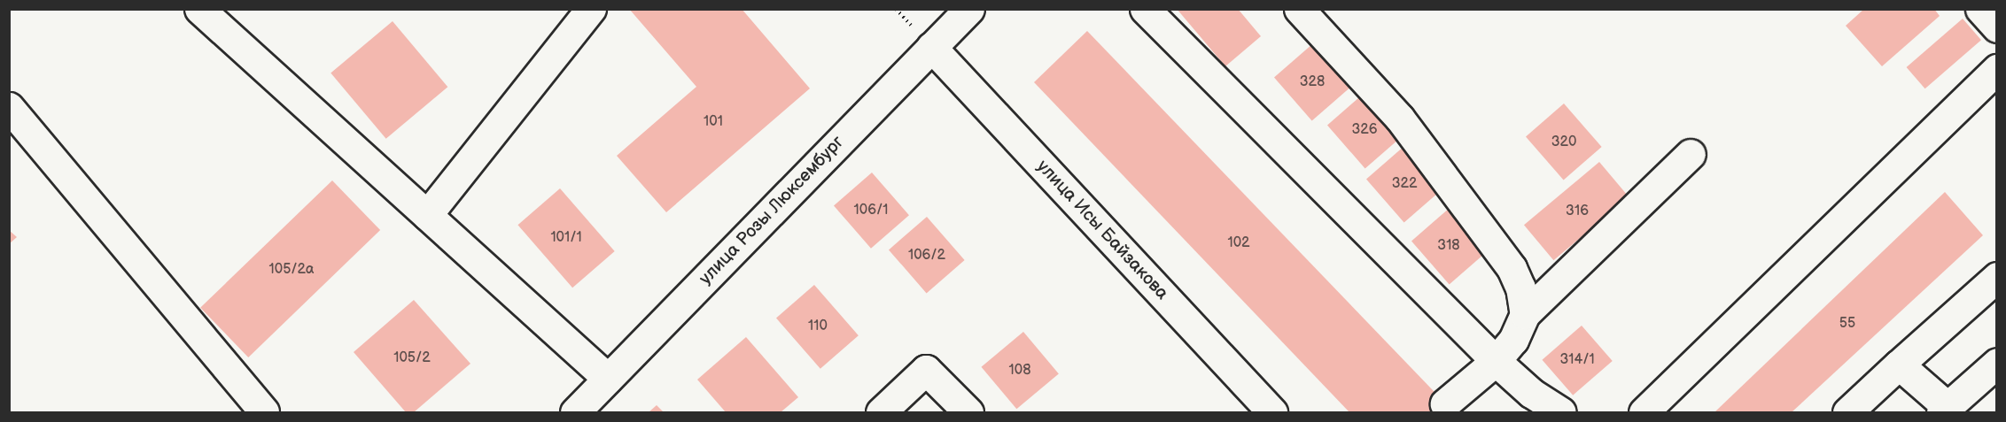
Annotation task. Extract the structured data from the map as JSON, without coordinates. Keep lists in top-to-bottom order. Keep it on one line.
{"streets":{"street":["улица Розы Люксембург","улица Исы Байзакова"]},"crossings":[["улица Розы Люксембург","улица Исы Байзакова"]],"house_numbers":["328","101","326","320","322","106/1","316","101/1","102","318","106/2","105/2а","55","110","105/2","314/1","108"]}
